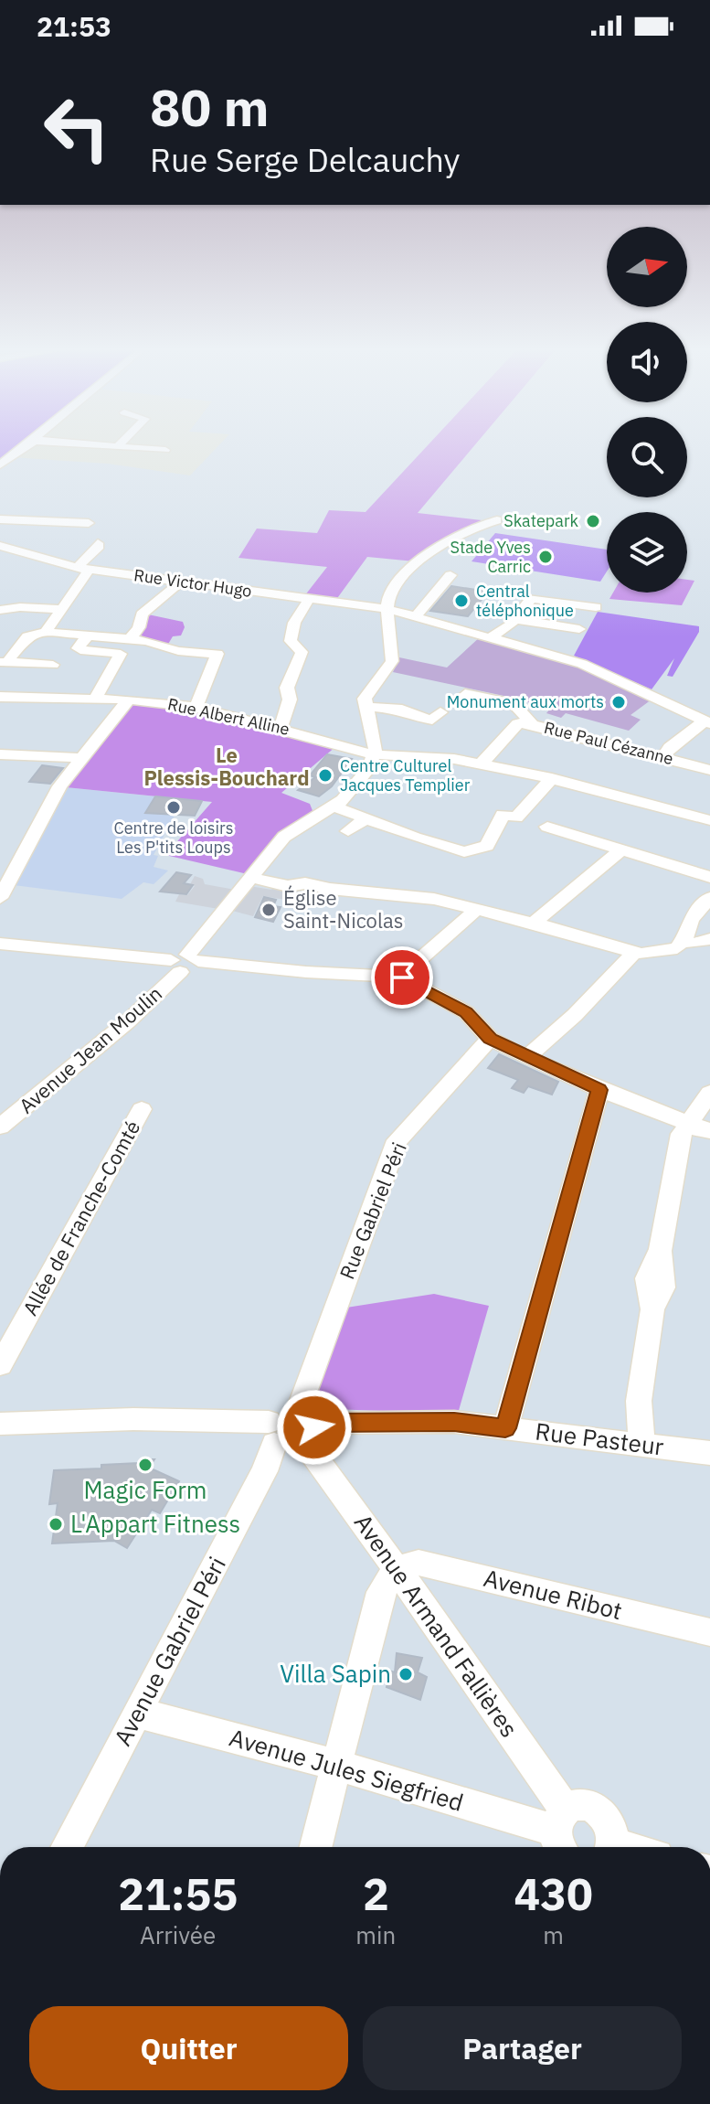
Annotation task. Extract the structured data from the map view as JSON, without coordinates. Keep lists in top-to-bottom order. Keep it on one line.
{"streets":{"street":["Rue Victor Hugo","Rue Albert Alline","Rue Paul Cézanne","Avenue Jean Moulin","Rue Gabriel Péri","Allée de Franche-Comté","Rue Pasteur","Avenue Ribot","Avenue Armand Fallières","Avenue Gabriel Péri","Avenue Jules Siegfried"]},"crossings":[["Rue Albert Alline","Rue Paul Cézanne"],["Rue Albert Alline","Avenue Jean Moulin"],["Rue Gabriel Péri","Rue Pasteur"],["Rue Gabriel Péri","Avenue Armand Fallières"],["Rue Pasteur","Avenue Armand Fallières"],["Rue Pasteur","Avenue Gabriel Péri"],["Avenue Ribot","Avenue Armand Fallières"],["Avenue Armand Fallières","Avenue Jules Siegfried"],["Avenue Gabriel Péri","Avenue Jules Siegfried"]],"districts":["Le Plessis-Bouchard"],"places":["Skatepark","Stade Yves Carric","Central téléphonique","Monument aux morts","Centre Culturel Jacques Templier","Centre de loisirs Les P'tits Loups","Église Saint-Nicolas","Magic Form","L'Appart Fitness","Villa Sapin"],"north":"right","page":{"status":"21:53","turn":["80 m","Rue Serge Delcauchy"],"eta":["21:55","Arrivée","2","min","430","m"],"buttons":["Quitter","Partager"]}}
